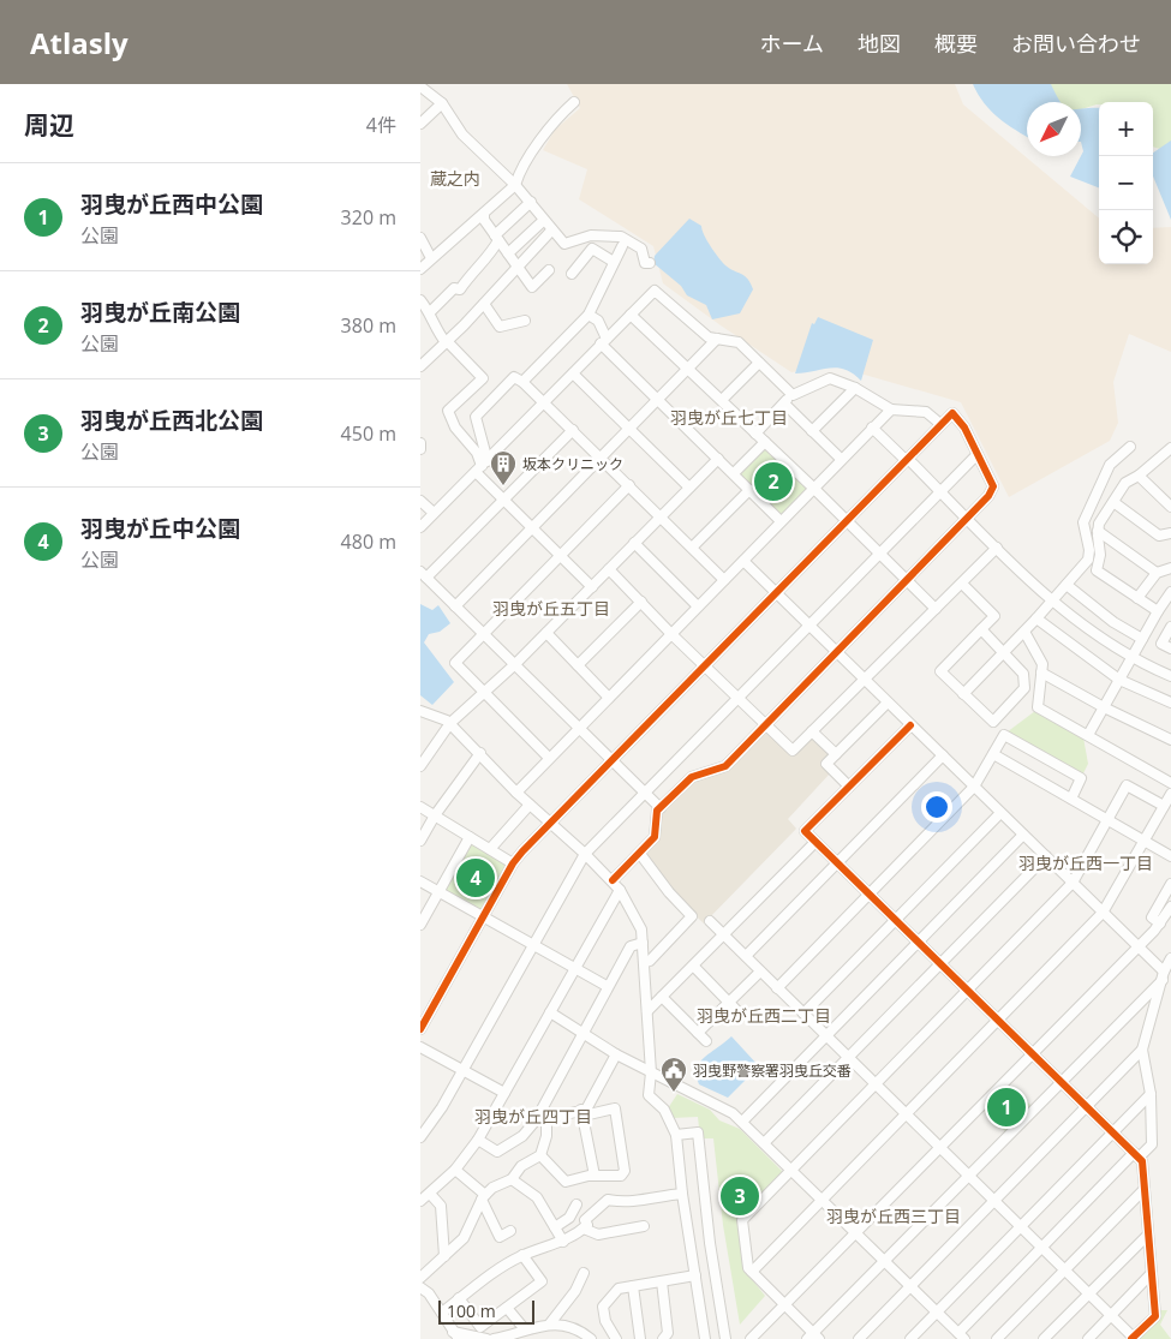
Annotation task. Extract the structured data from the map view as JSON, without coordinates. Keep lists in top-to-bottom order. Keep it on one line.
{"districts":["蔵之内","羽曳が丘七丁目","羽曳が丘五丁目","羽曳が丘西一丁目","羽曳が丘西二丁目","羽曳が丘四丁目","羽曳が丘西三丁目"],"places":{"building":["坂本クリニック"],"public building":["羽曳野警察署羽曳丘交番"]},"scale_bar":"100 m","north":"bottom left","page":{"header":"Atlasly","nav":["ホーム","地図","概要","お問い合わせ"],"heading":["周辺","4件"],"map_buttons":["+","−"],"list":[{"mark":"1","name":"羽曳が丘西中公園","note":"公園","value":"320 m"},{"mark":"2","name":"羽曳が丘南公園","note":"公園","value":"380 m"},{"mark":"3","name":"羽曳が丘西北公園","note":"公園","value":"450 m"},{"mark":"4","name":"羽曳が丘中公園","note":"公園","value":"480 m"}],"pins":["2","4","1","3"],"scale":"100 m"}}
